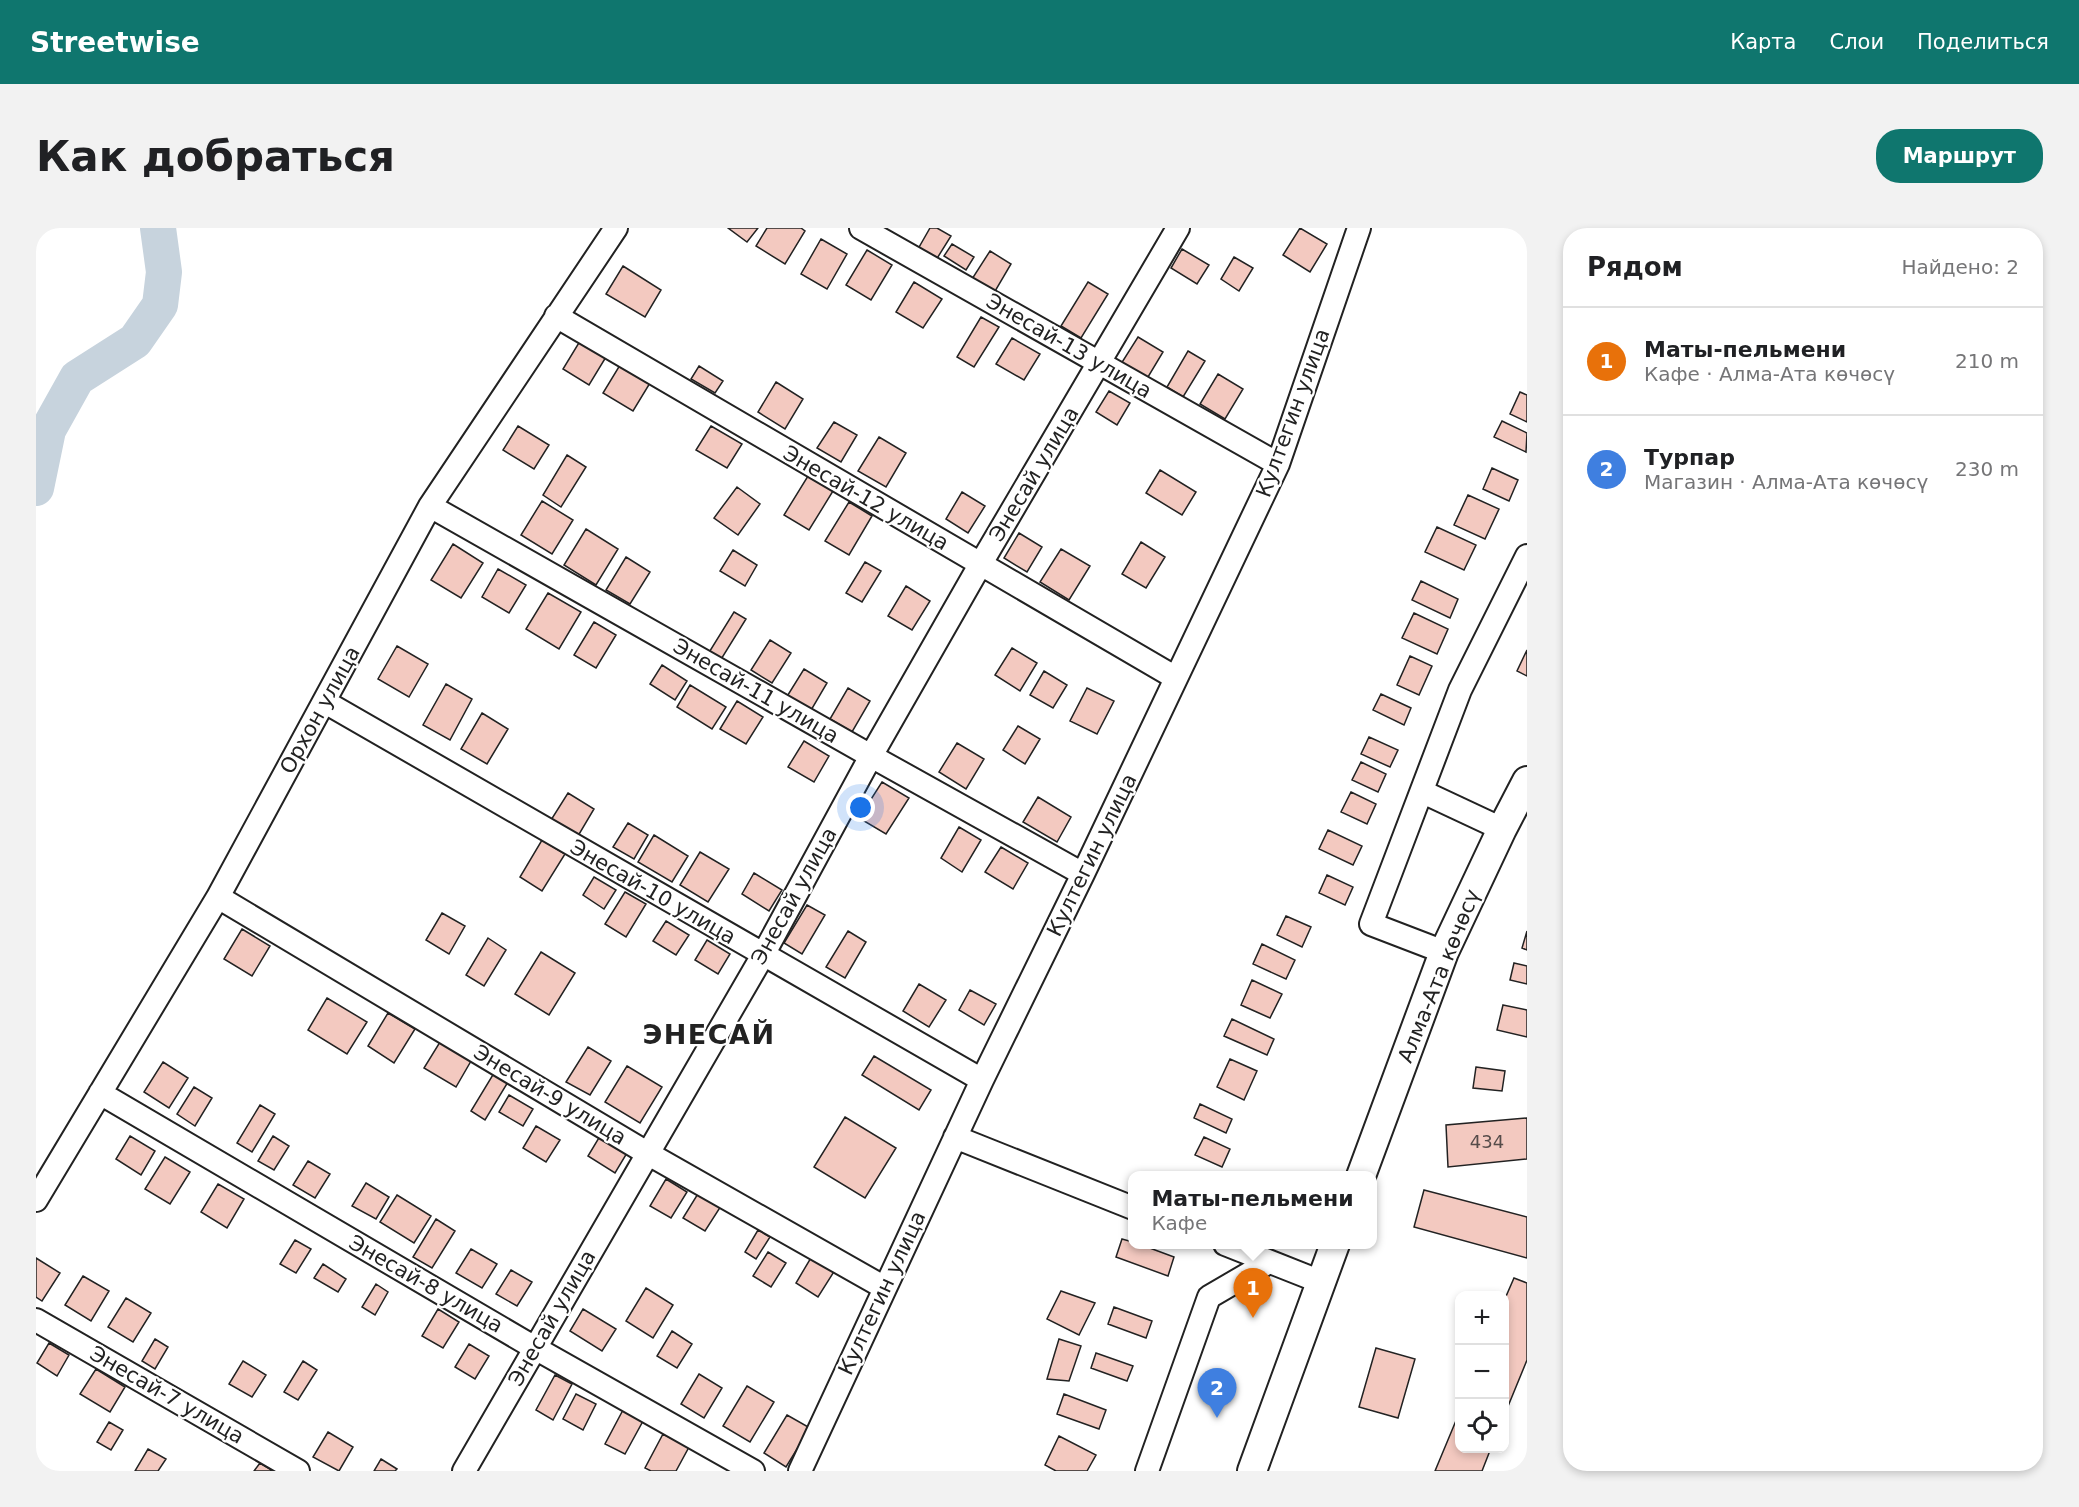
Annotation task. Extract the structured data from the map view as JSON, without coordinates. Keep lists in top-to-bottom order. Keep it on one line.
{"streets":{"main road":["Алма-Ата көчөсү"],"street":["Энесай-13 улица","Култегин улица","Энесай улица","Энесай-12 улица","Энесай-11 улица","Орхон улица","Энесай-10 улица","Энесай-9 улица","Энесай-8 улица","Энесай-7 улица"]},"crossings":[["Энесай-13 улица","Култегин улица"],["Энесай-13 улица","Энесай улица"],["Култегин улица","Энесай-12 улица"],["Култегин улица","Энесай-11 улица"],["Култегин улица","Энесай-10 улица"],["Култегин улица","Энесай-9 улица"],["Энесай улица","Энесай-12 улица"],["Энесай улица","Энесай-11 улица"],["Энесай улица","Энесай-10 улица"],["Энесай улица","Энесай-9 улица"],["Энесай улица","Энесай-8 улица"],["Энесай-12 улица","Орхон улица"],["Энесай-11 улица","Орхон улица"],["Орхон улица","Энесай-10 улица"],["Орхон улица","Энесай-9 улица"],["Орхон улица","Энесай-8 улица"]],"districts":["ЭНЕСАЙ"],"house_numbers":["434"],"page":{"header":"Streetwise","nav":["Карта","Слои","Поделиться"],"buttons":"Маршрут","title":"Как добраться","heading":["Рядом","Найдено: 2"],"list":[{"mark":"1","name":"Маты-пельмени","note":"Кафе · Алма-Ата көчөсү","value":"210 m"},{"mark":"2","name":"Турпар","note":"Магазин · Алма-Ата көчөсү","value":"230 m"}],"popup":["Маты-пельмени","Кафе"],"pins":["1","2"],"map_buttons":["+","−"]}}
